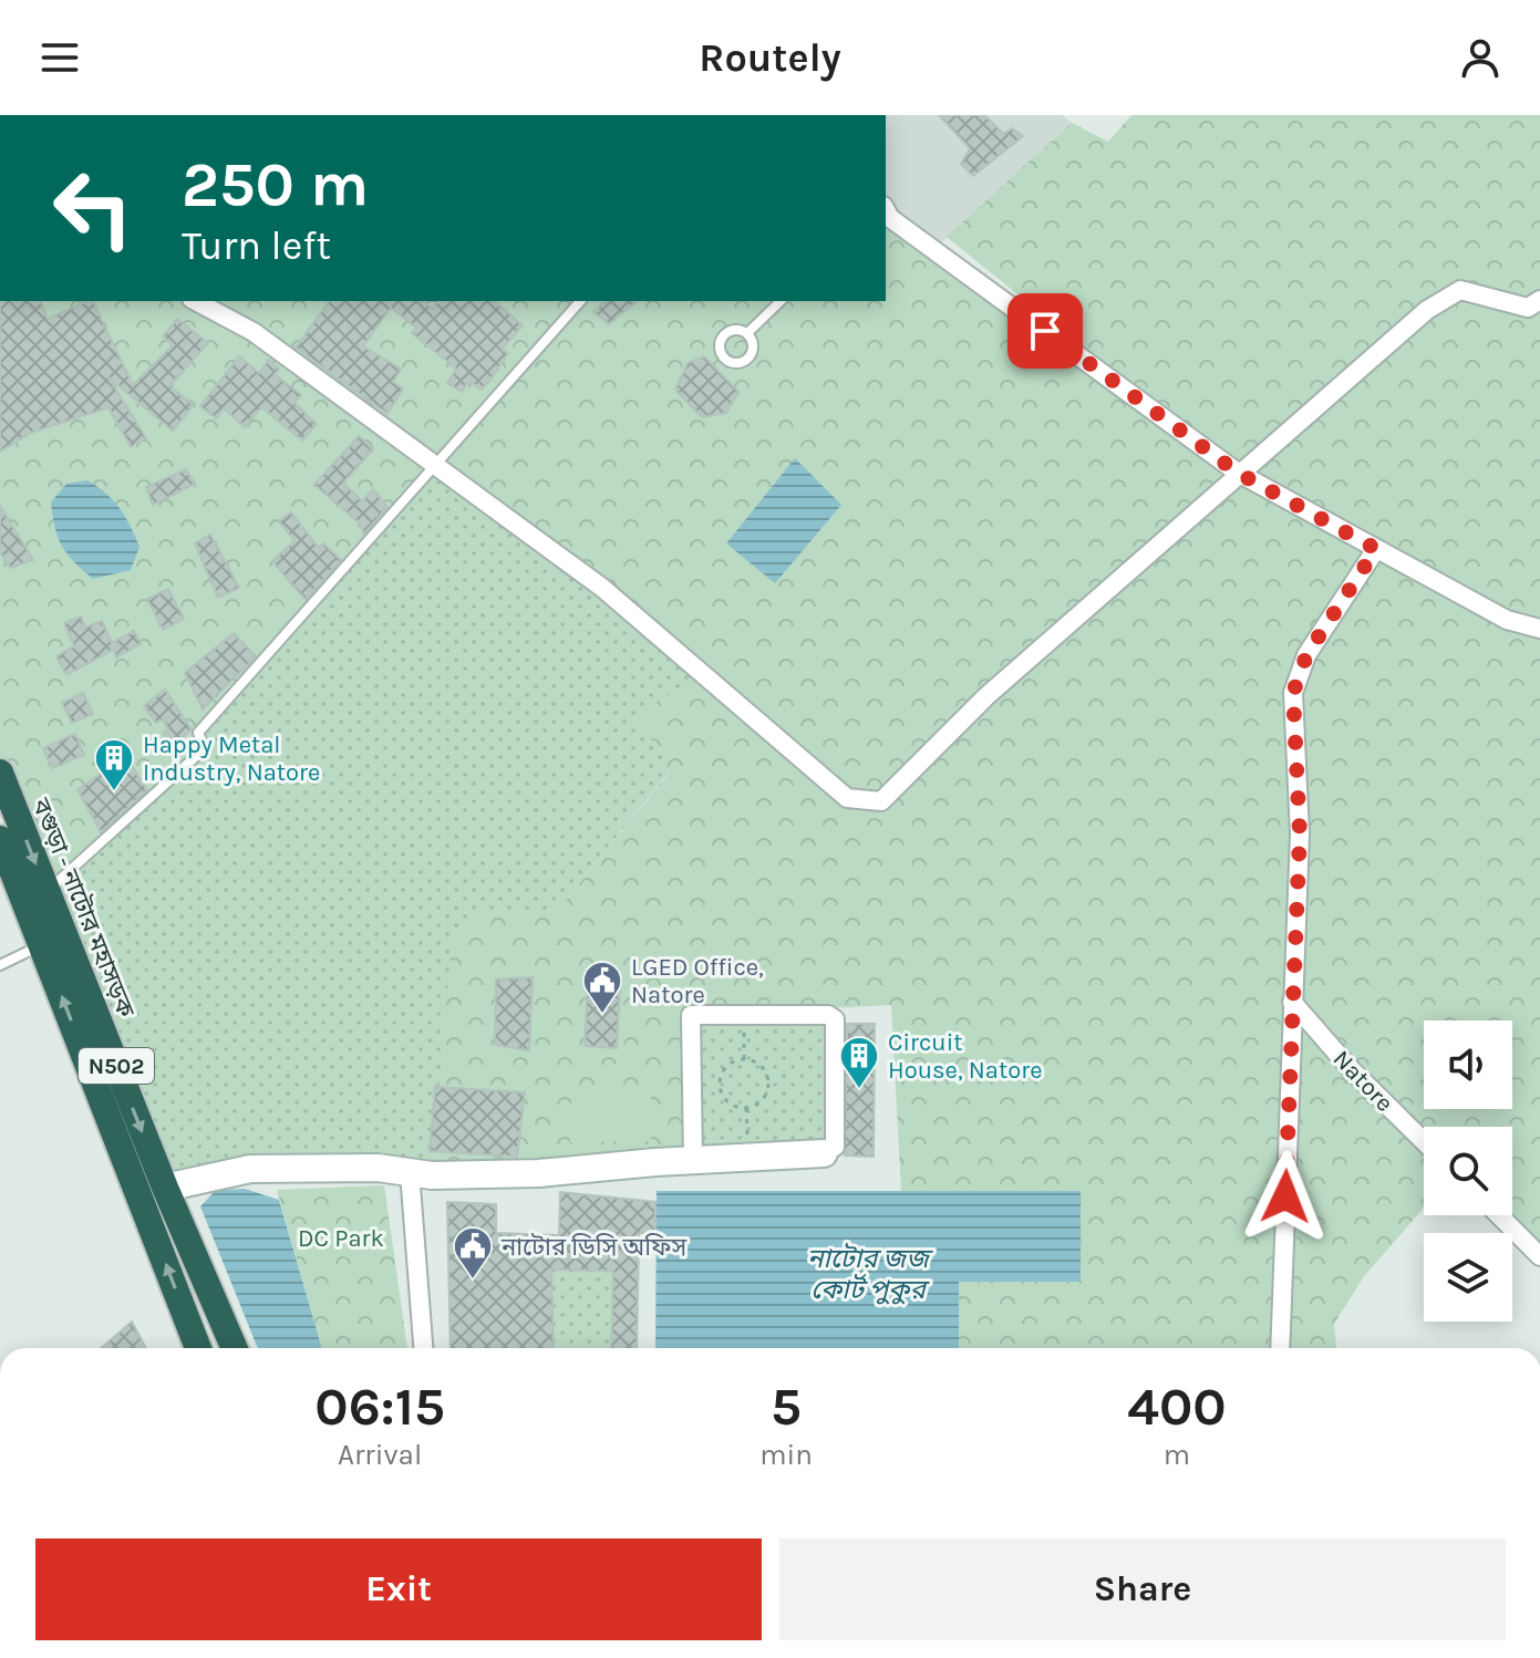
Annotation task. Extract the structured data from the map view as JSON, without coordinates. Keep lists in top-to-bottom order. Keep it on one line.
{"streets":{"highway":["বগুড়া - নাটোর মহাসড়ক","N502"],"street":["Natore"]},"water":["নাটোর জজ কোর্ট পুকুর"],"parks":["DC Park"],"places":{"building":["Happy Metal Industry, Natore","Circuit House, Natore"],"public building":["LGED Office, Natore","নাটোর ডিসি অফিস"]},"page":{"header":"Routely","turn":["250 m","Turn left"],"eta":["06:15","Arrival","5","min","400","m"],"buttons":["Exit","Share"]}}
